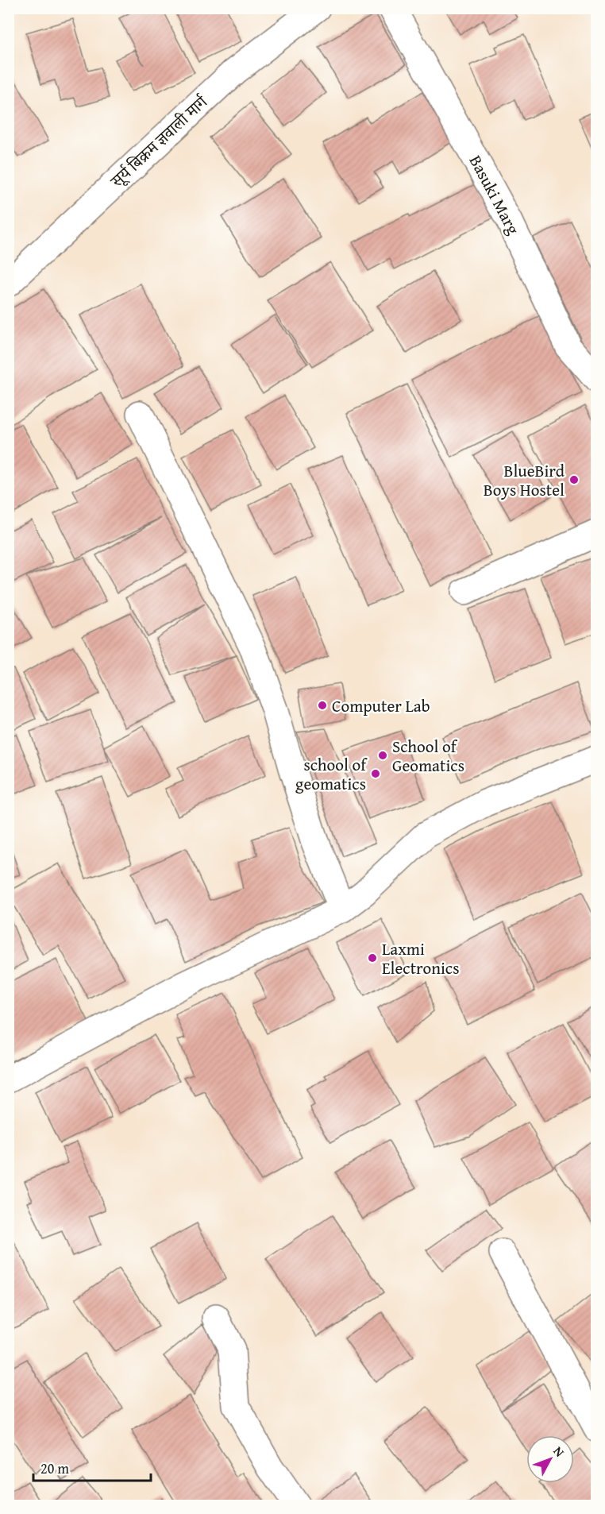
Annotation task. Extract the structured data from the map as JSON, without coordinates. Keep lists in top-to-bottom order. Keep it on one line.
{"streets":{"street":["सूर्य बिक्रम ज्ञवाली मार्ग","Basuki Marg"]},"places":["BlueBird Boys Hostel","Computer Lab","School of Geomatics","school of geomatics","Laxmi Electronics"],"scale_bar":"20 m","north":"top right"}
